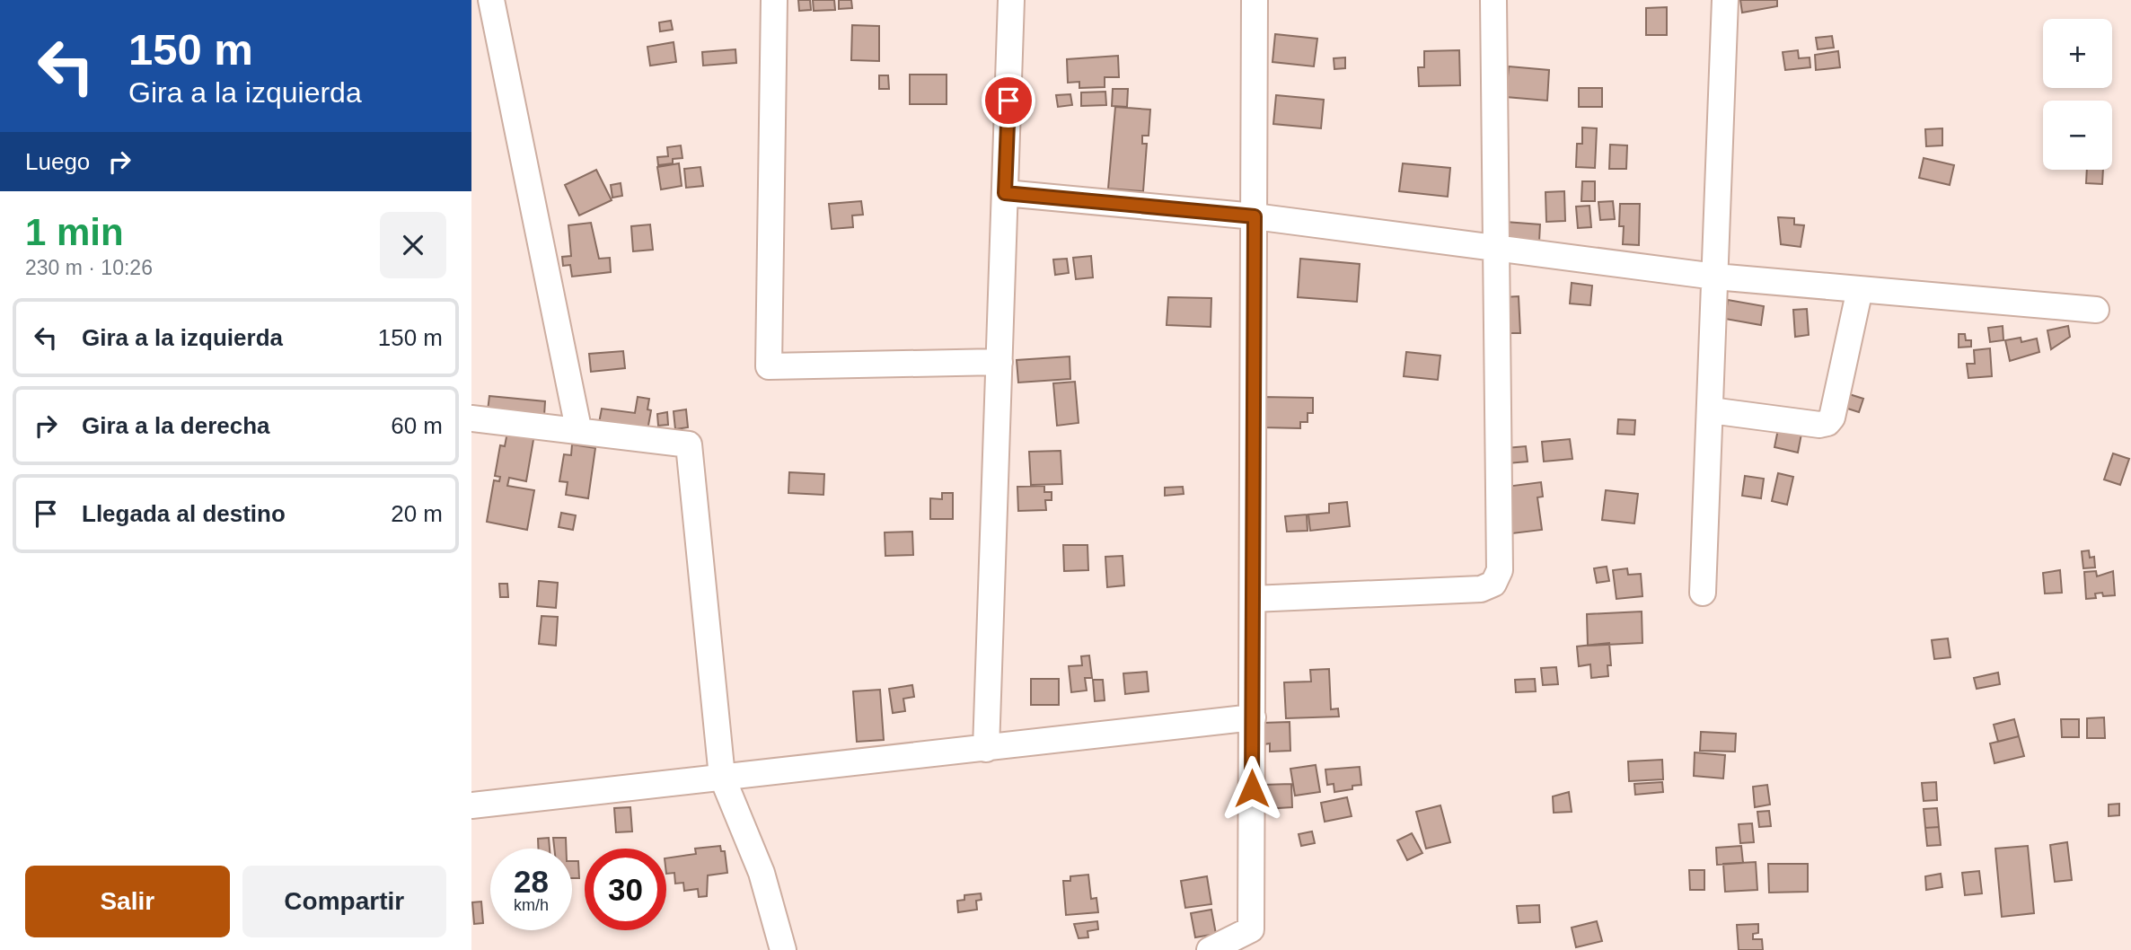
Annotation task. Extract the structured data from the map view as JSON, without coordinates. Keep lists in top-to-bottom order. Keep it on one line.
{"page":{"turn":["150 m","Gira a la izquierda"],"map_buttons":["+","−"],"then":"Luego","heading":["1 min","230 m · 10:26"],"list":[{"name":"Gira a la izquierda","value":"150 m"},{"name":"Gira a la derecha","value":"60 m"},{"name":"Llegada al destino","value":"20 m"}],"speed":"28 km/h","limit":"30","buttons":["Salir","Compartir"]}}
